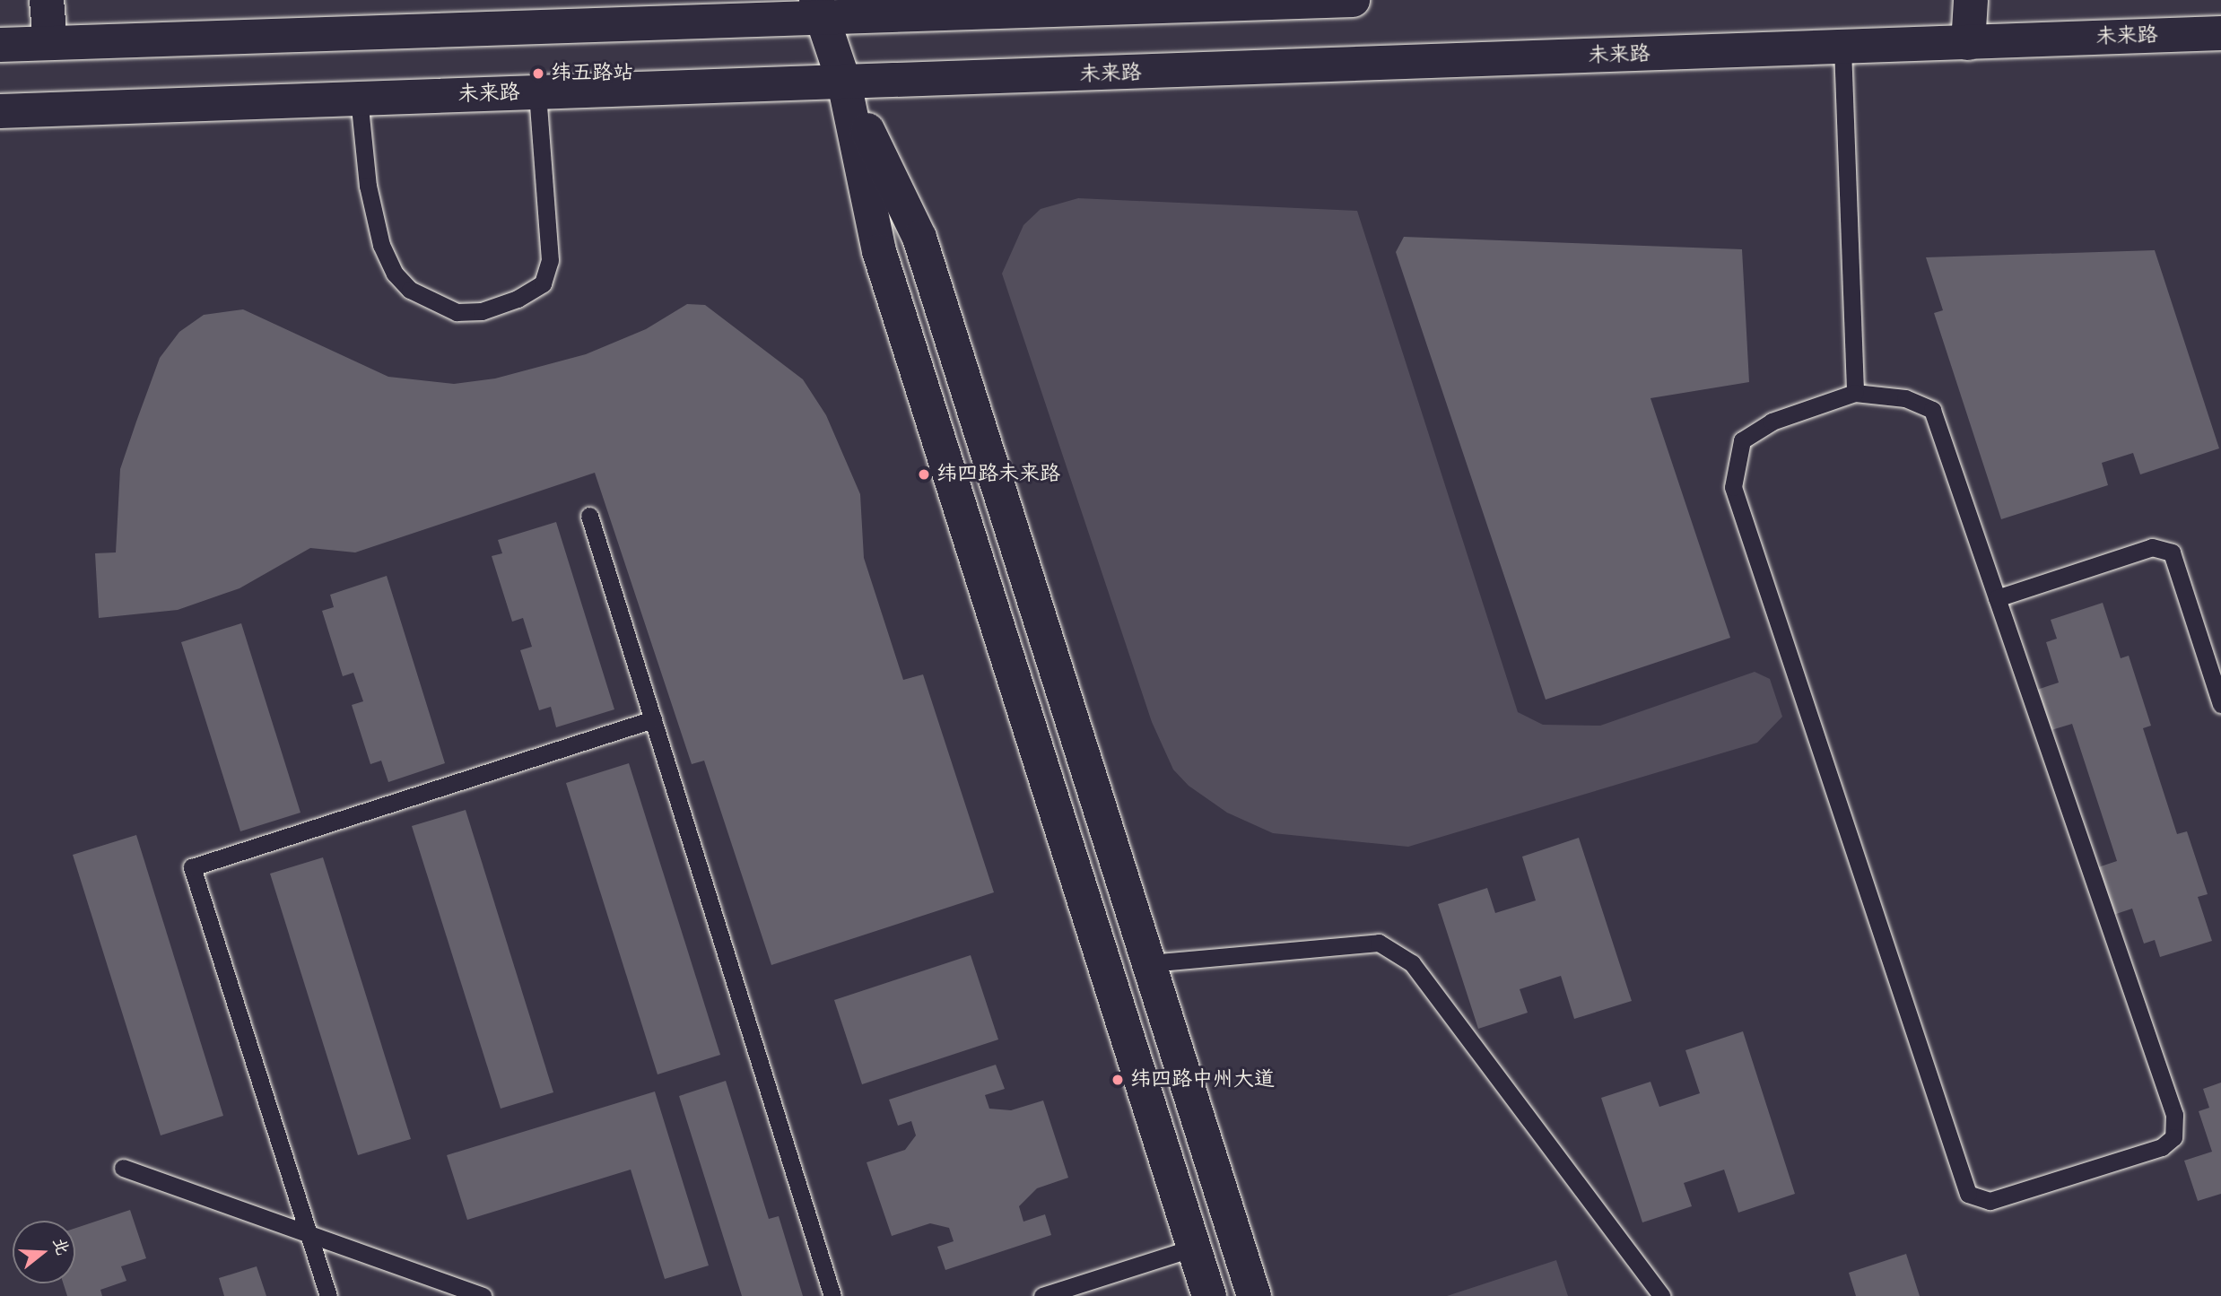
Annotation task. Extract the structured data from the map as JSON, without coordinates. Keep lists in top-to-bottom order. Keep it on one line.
{"streets":{"main road":["未来路"]},"places":["纬五路站","纬四路未来路","纬四路中州大道"],"north":"right"}
